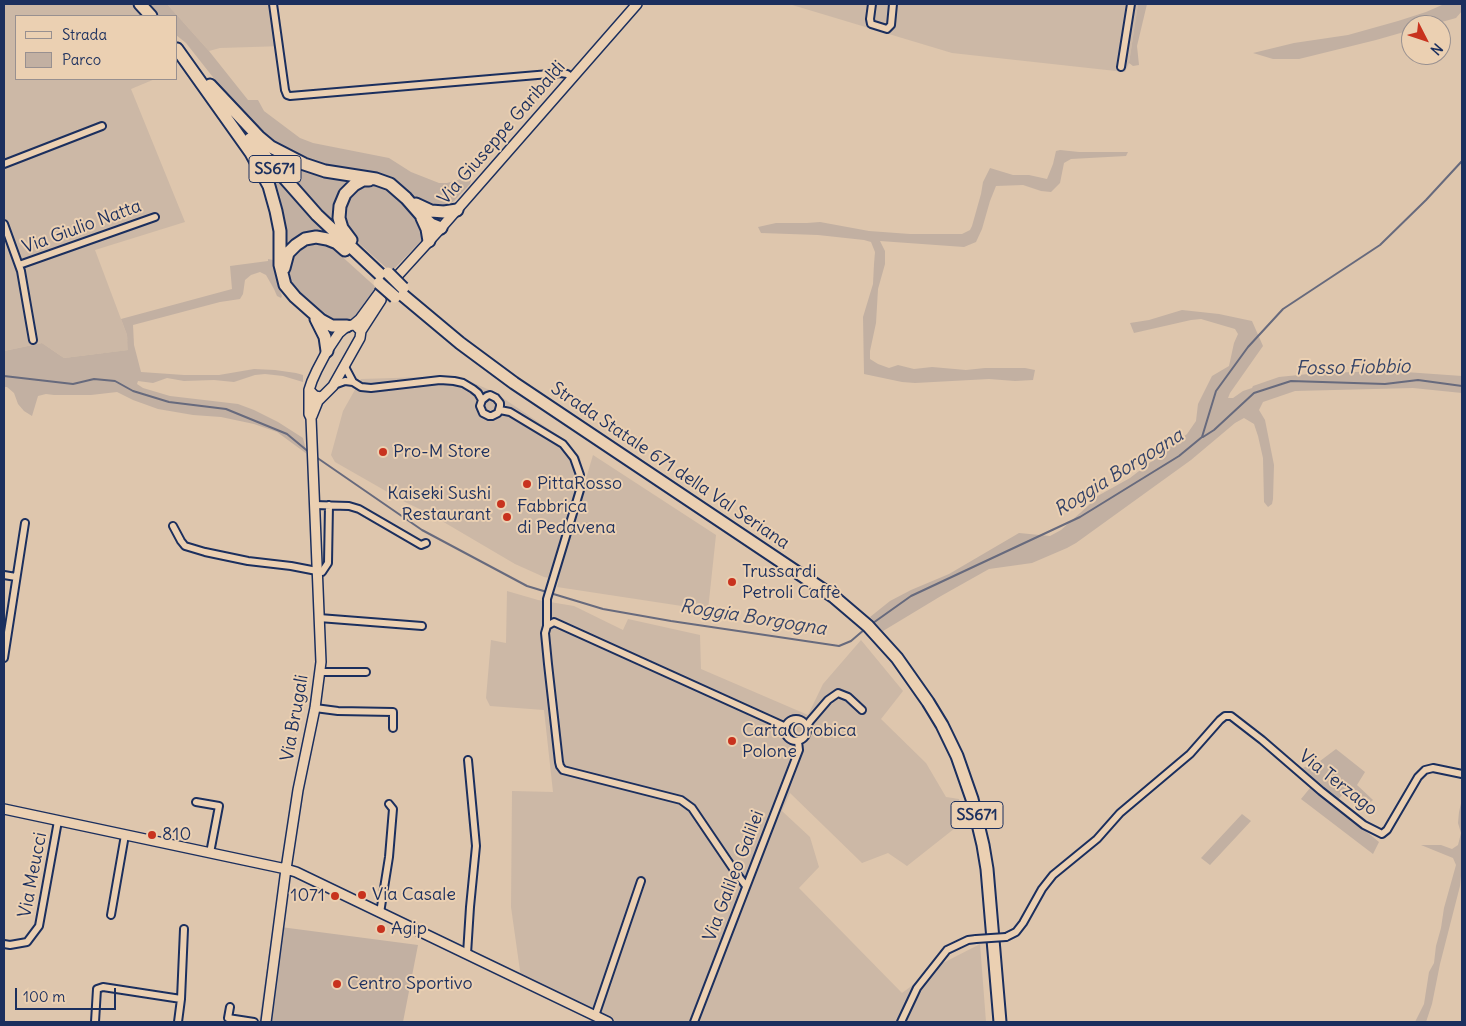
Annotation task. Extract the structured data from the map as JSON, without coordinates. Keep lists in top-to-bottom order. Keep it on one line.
{"streets":{"highway":["SS671","Strada Statale 671 della Val Seriana"],"street":["Via Giuseppe Garibaldi","Via Giulio Natta","Via Brugali","Via Terzago","Via Meucci","Via Galileo Galilei"]},"crossings":[["Via Giuseppe Garibaldi","Strada Statale 671 della Val Seriana"],["Via Giuseppe Garibaldi","Via Brugali"]],"water":["Fosso Fiobbio","Roggia Borgogna"],"places":["Pro-M Store","PittaRosso","Kaiseki Sushi Restaurant","Fabbrica di Pedavena","Trussardi Petroli Caffè","Carta Orobica Polone","810","Via Casale","1071","Agip","Centro Sportivo"],"legend":["Strada","Parco"],"scale_bar":"100 m","north":"bottom right"}
